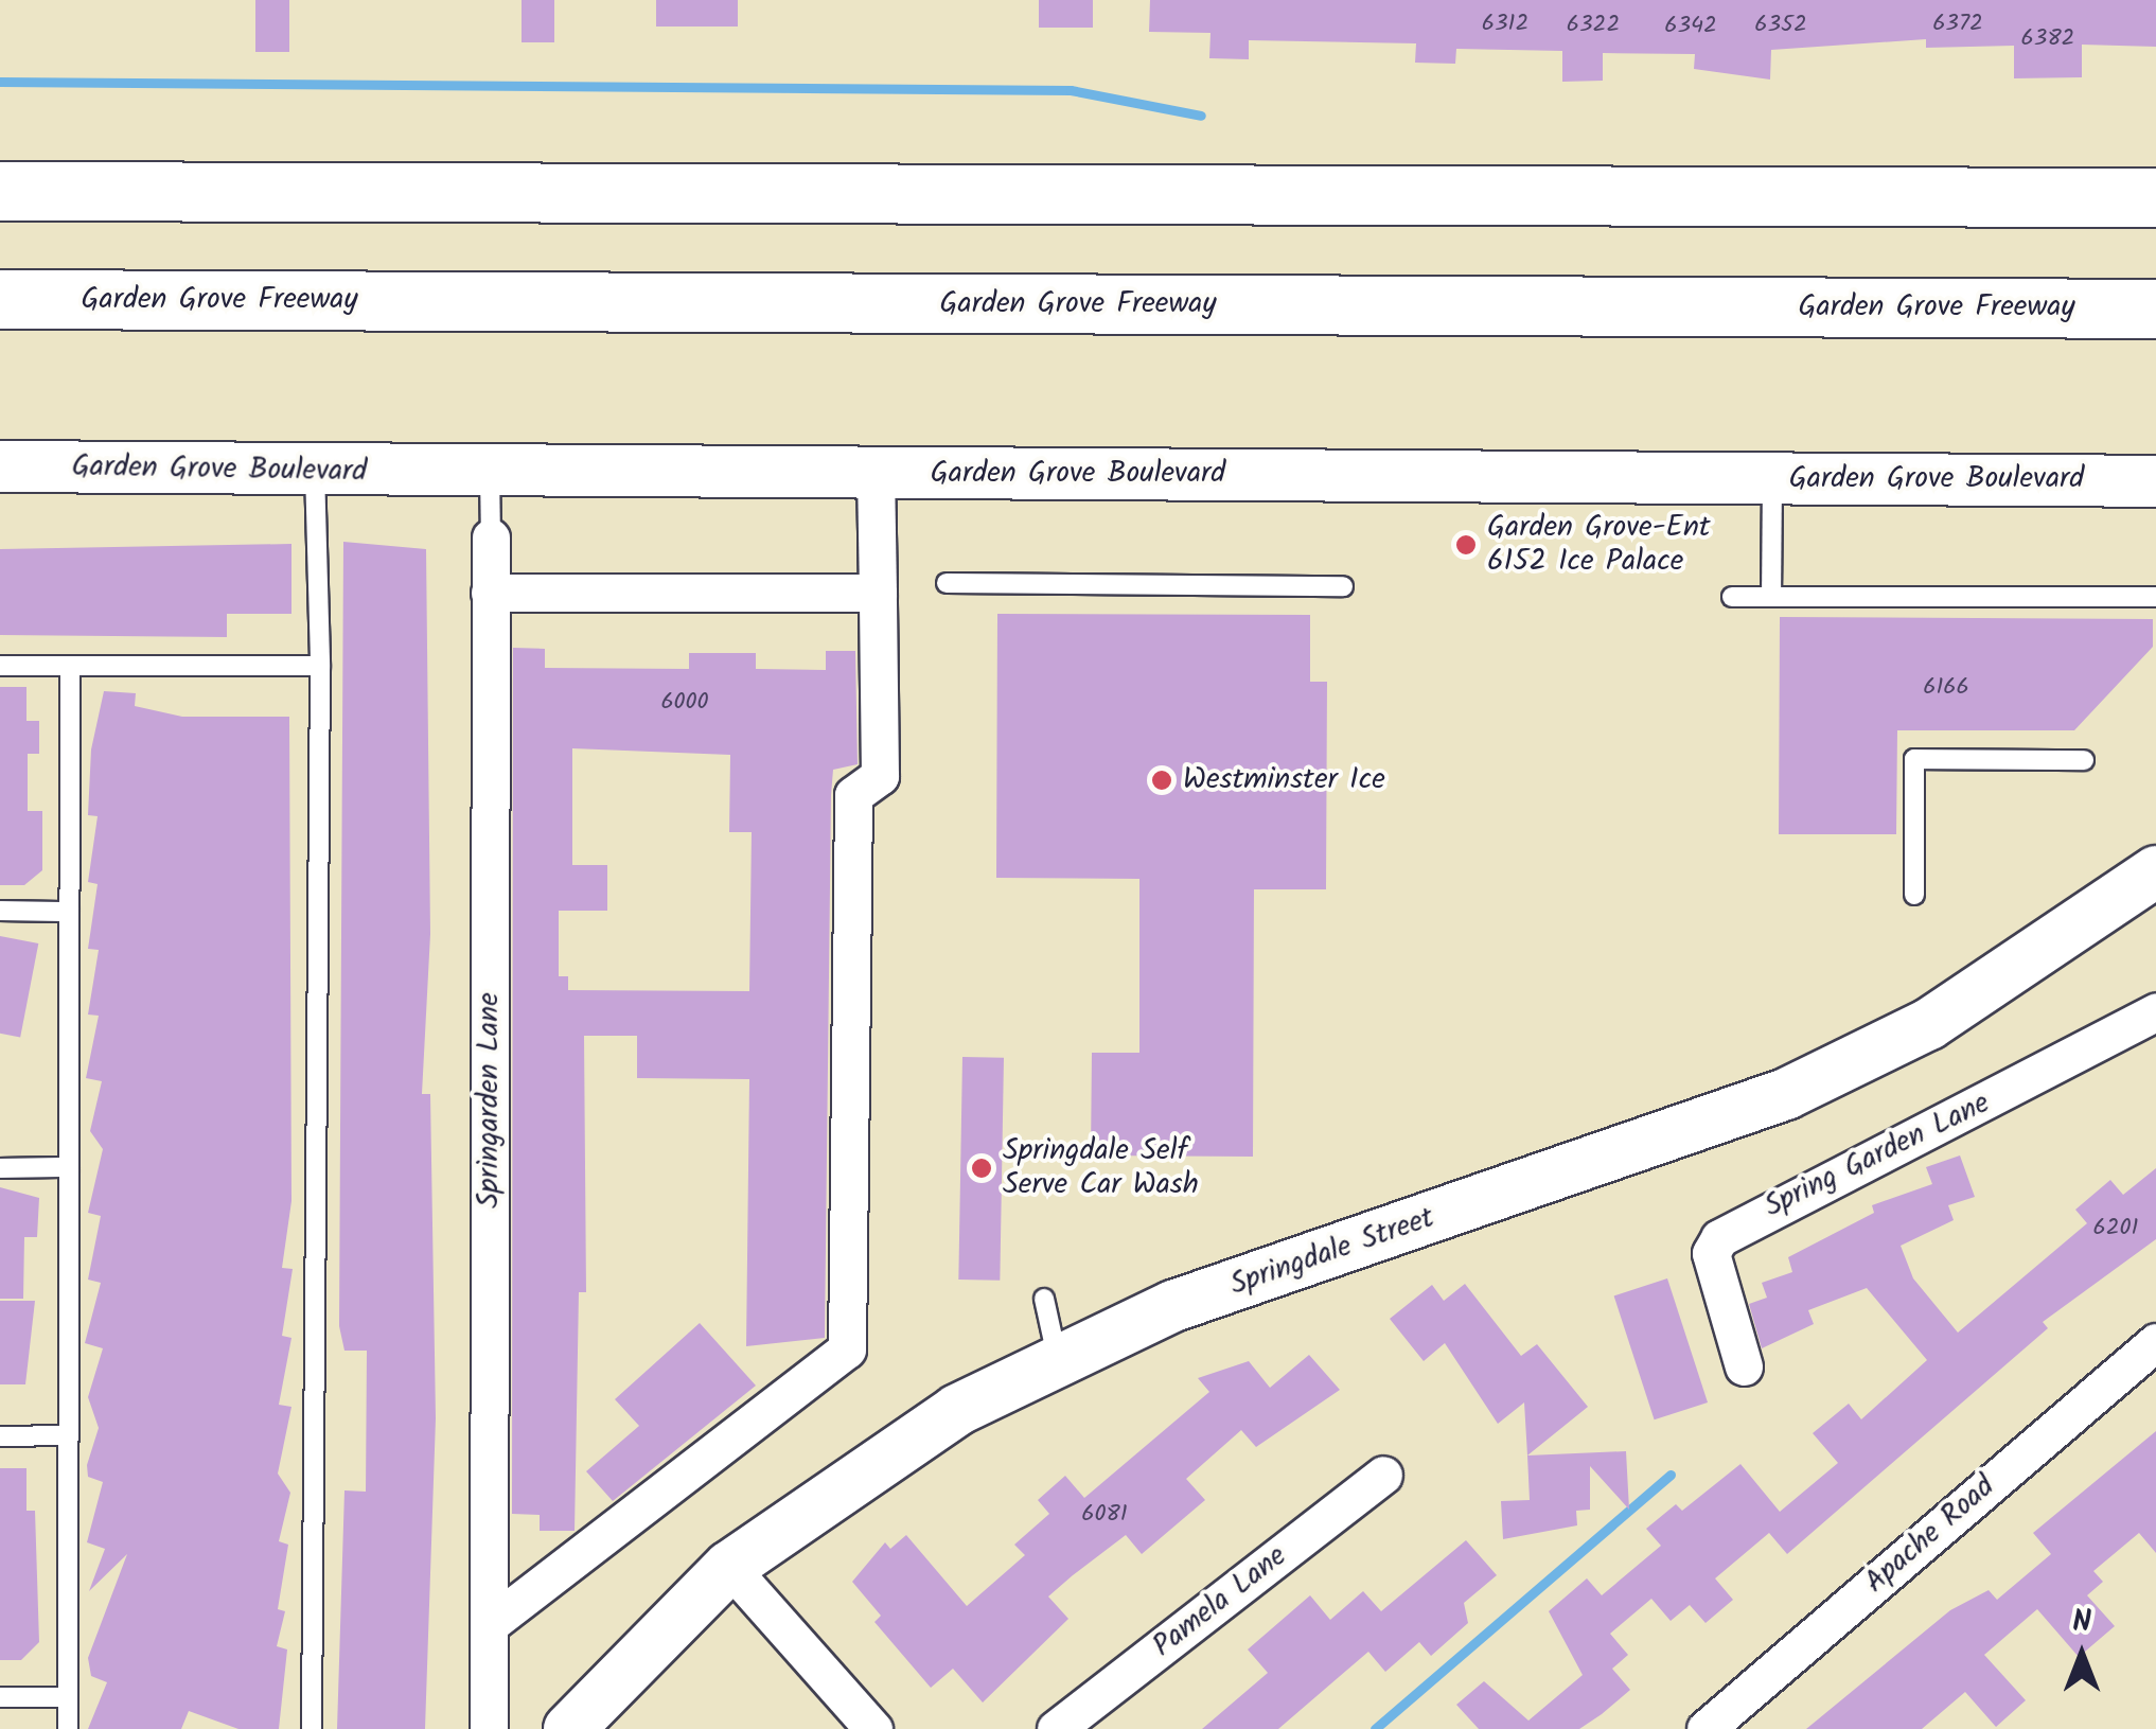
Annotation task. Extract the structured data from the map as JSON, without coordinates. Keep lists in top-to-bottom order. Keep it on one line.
{"streets":{"highway":["Garden Grove Freeway"],"main road":["Garden Grove Boulevard","Springdale Street"],"street":["Springarden Lane","Spring Garden Lane","Apache Road","Pamela Lane"]},"crossings":[["Garden Grove Boulevard","Springarden Lane"]],"places":["Garden Grove-Ent 6152 Ice Palace","Westminster Ice","Springdale Self Serve Car Wash"],"house_numbers":["6312","6372","6322","6352","6342","6382","6166","6000","6201","6081"],"north":"top"}
